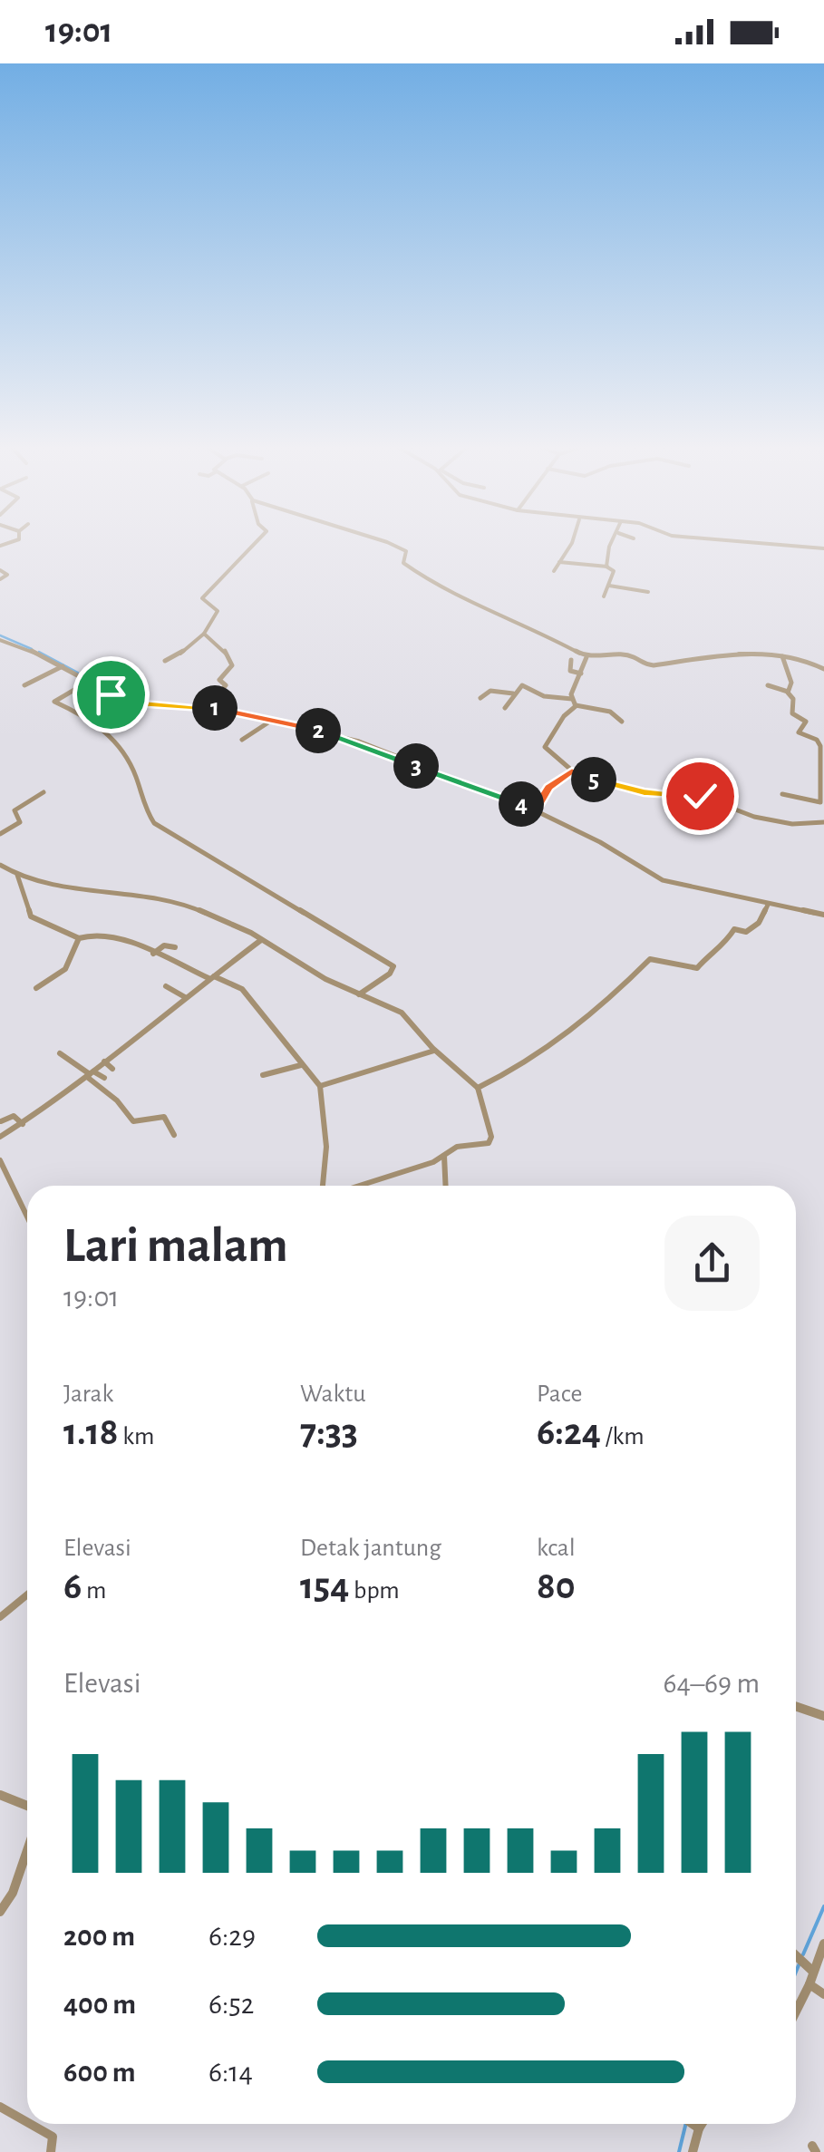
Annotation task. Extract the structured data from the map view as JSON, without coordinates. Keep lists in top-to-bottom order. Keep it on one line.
{"page":{"status":"19:01","pins":["1","2","3","5","4"],"heading":["Lari malam","19:01"],"stats":[["Jarak","1.18 km"],["Waktu","7:33"],["Pace","6:24 /km"],["Elevasi","6 m"],["Detak jantung","154 bpm"],["kcal","80"]],"chart":["Elevasi","64–69 m"],"list":[{"name":"200 m","note":"6:29"},{"name":"400 m","note":"6:52"},{"name":"600 m","note":"6:14"}]}}
